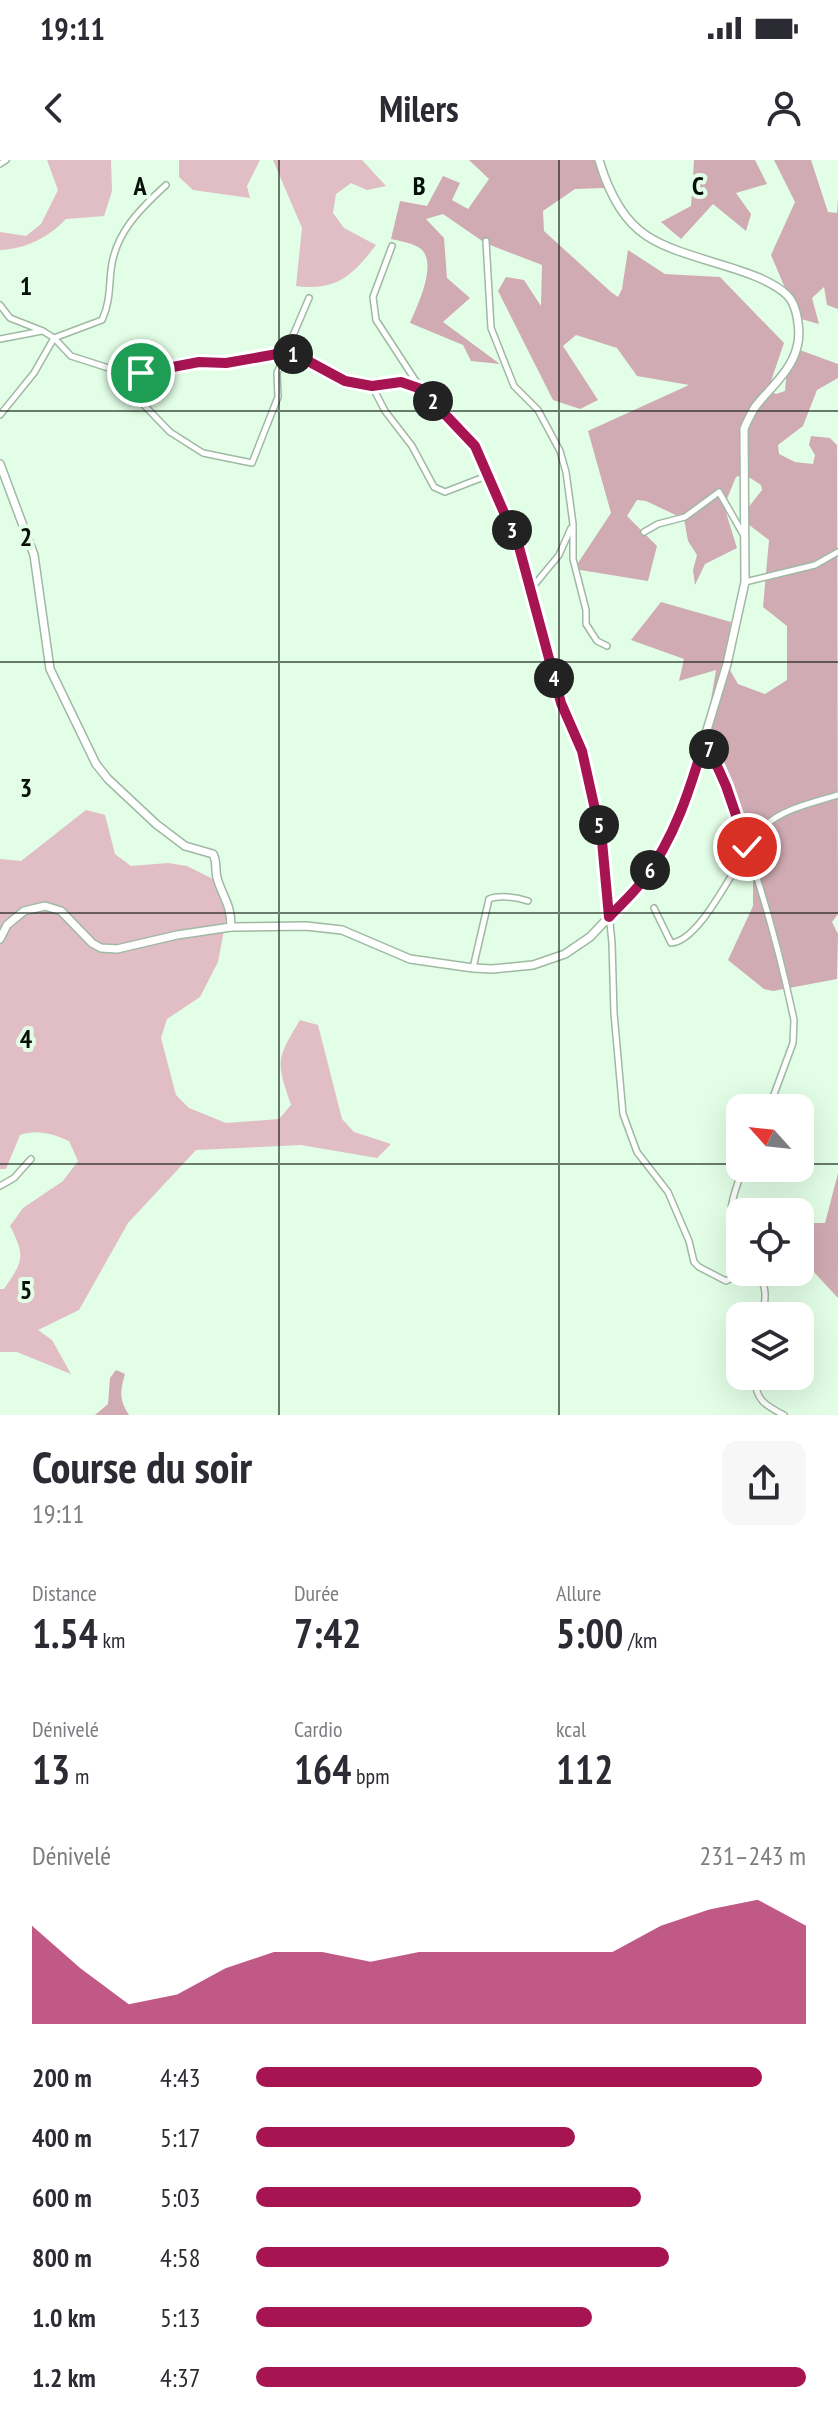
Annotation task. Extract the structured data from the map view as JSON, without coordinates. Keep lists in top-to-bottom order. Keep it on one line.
{"north":"top left","page":{"status":"19:11","header":"Milers","pins":["1","2","3","4","7","5","6"],"heading":["Course du soir","19:11"],"stats":[["Distance","1.54 km"],["Durée","7:42"],["Allure","5:00 /km"],["Dénivelé","13 m"],["Cardio","164 bpm"],["kcal","112"]],"chart":["Dénivelé","231–243 m"],"list":[{"name":"200 m","note":"4:43"},{"name":"400 m","note":"5:17"},{"name":"600 m","note":"5:03"},{"name":"800 m","note":"4:58"},{"name":"1.0 km","note":"5:13"},{"name":"1.2 km","note":"4:37"}]},"grid":{"columns":["A","B","C"],"rows":["1","2","3","4","5"]}}
